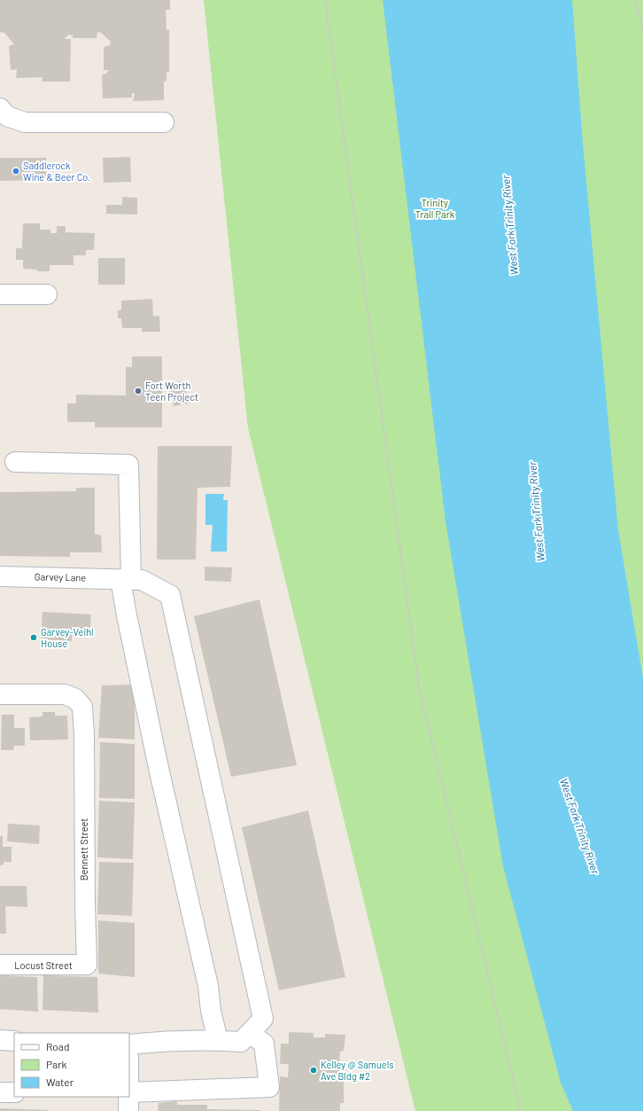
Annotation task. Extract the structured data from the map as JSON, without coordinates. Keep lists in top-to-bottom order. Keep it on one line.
{"streets":{"street":["Garvey Lane","Bennett Street","Locust Street"]},"crossings":[["Bennett Street","Locust Street"]],"water":["West Fork Trinity River"],"parks":["Trinity Trail Park"],"places":["Saddlerock Wine & Beer Co.","Fort Worth Teen Project","Garvey-Veihl House","Kelley @ Samuels Ave Bldg #2"],"legend":["Road","Park","Water"]}
